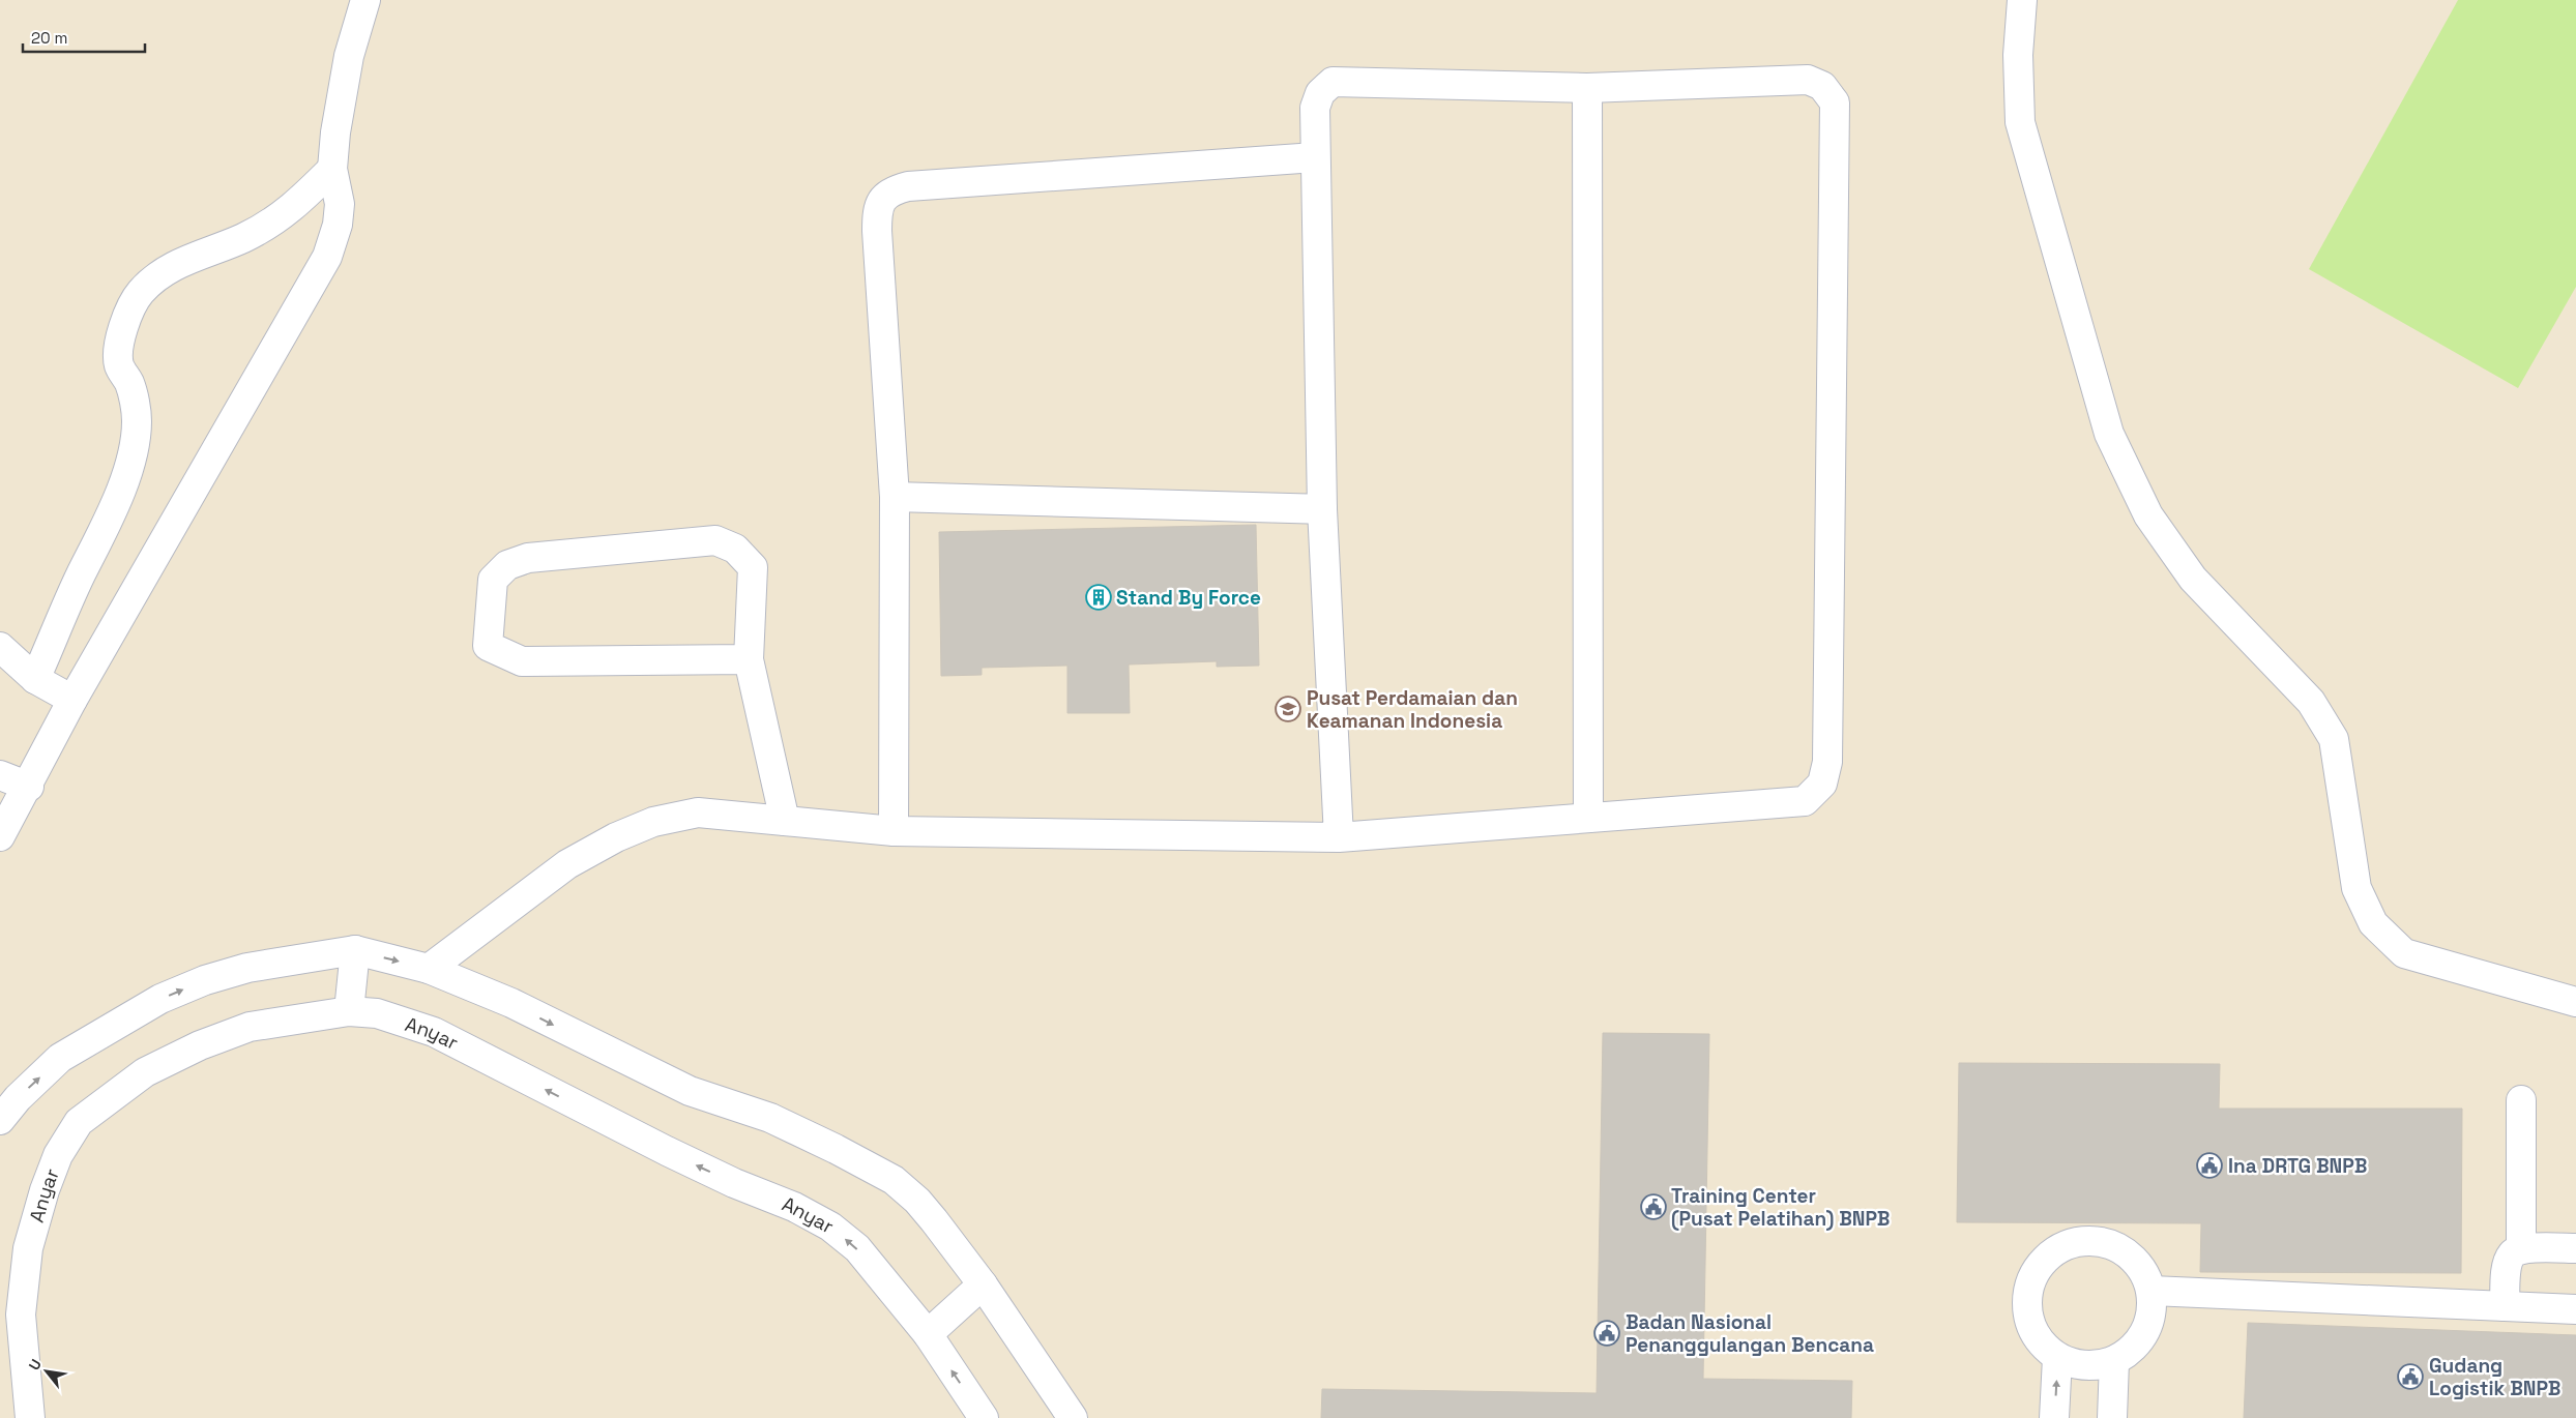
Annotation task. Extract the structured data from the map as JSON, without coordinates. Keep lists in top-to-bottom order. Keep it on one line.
{"streets":{"street":["Anyar"]},"places":{"building":["Stand By Force"],"school or university":["Pusat Perdamaian dan Keamanan Indonesia"],"public building":["Ina DRTG BNPB","Training Center (Pusat Pelatihan) BNPB","Badan Nasional Penanggulangan Bencana","Gudang Logistik BNPB"]},"scale_bar":"20 m","north":"top left"}
